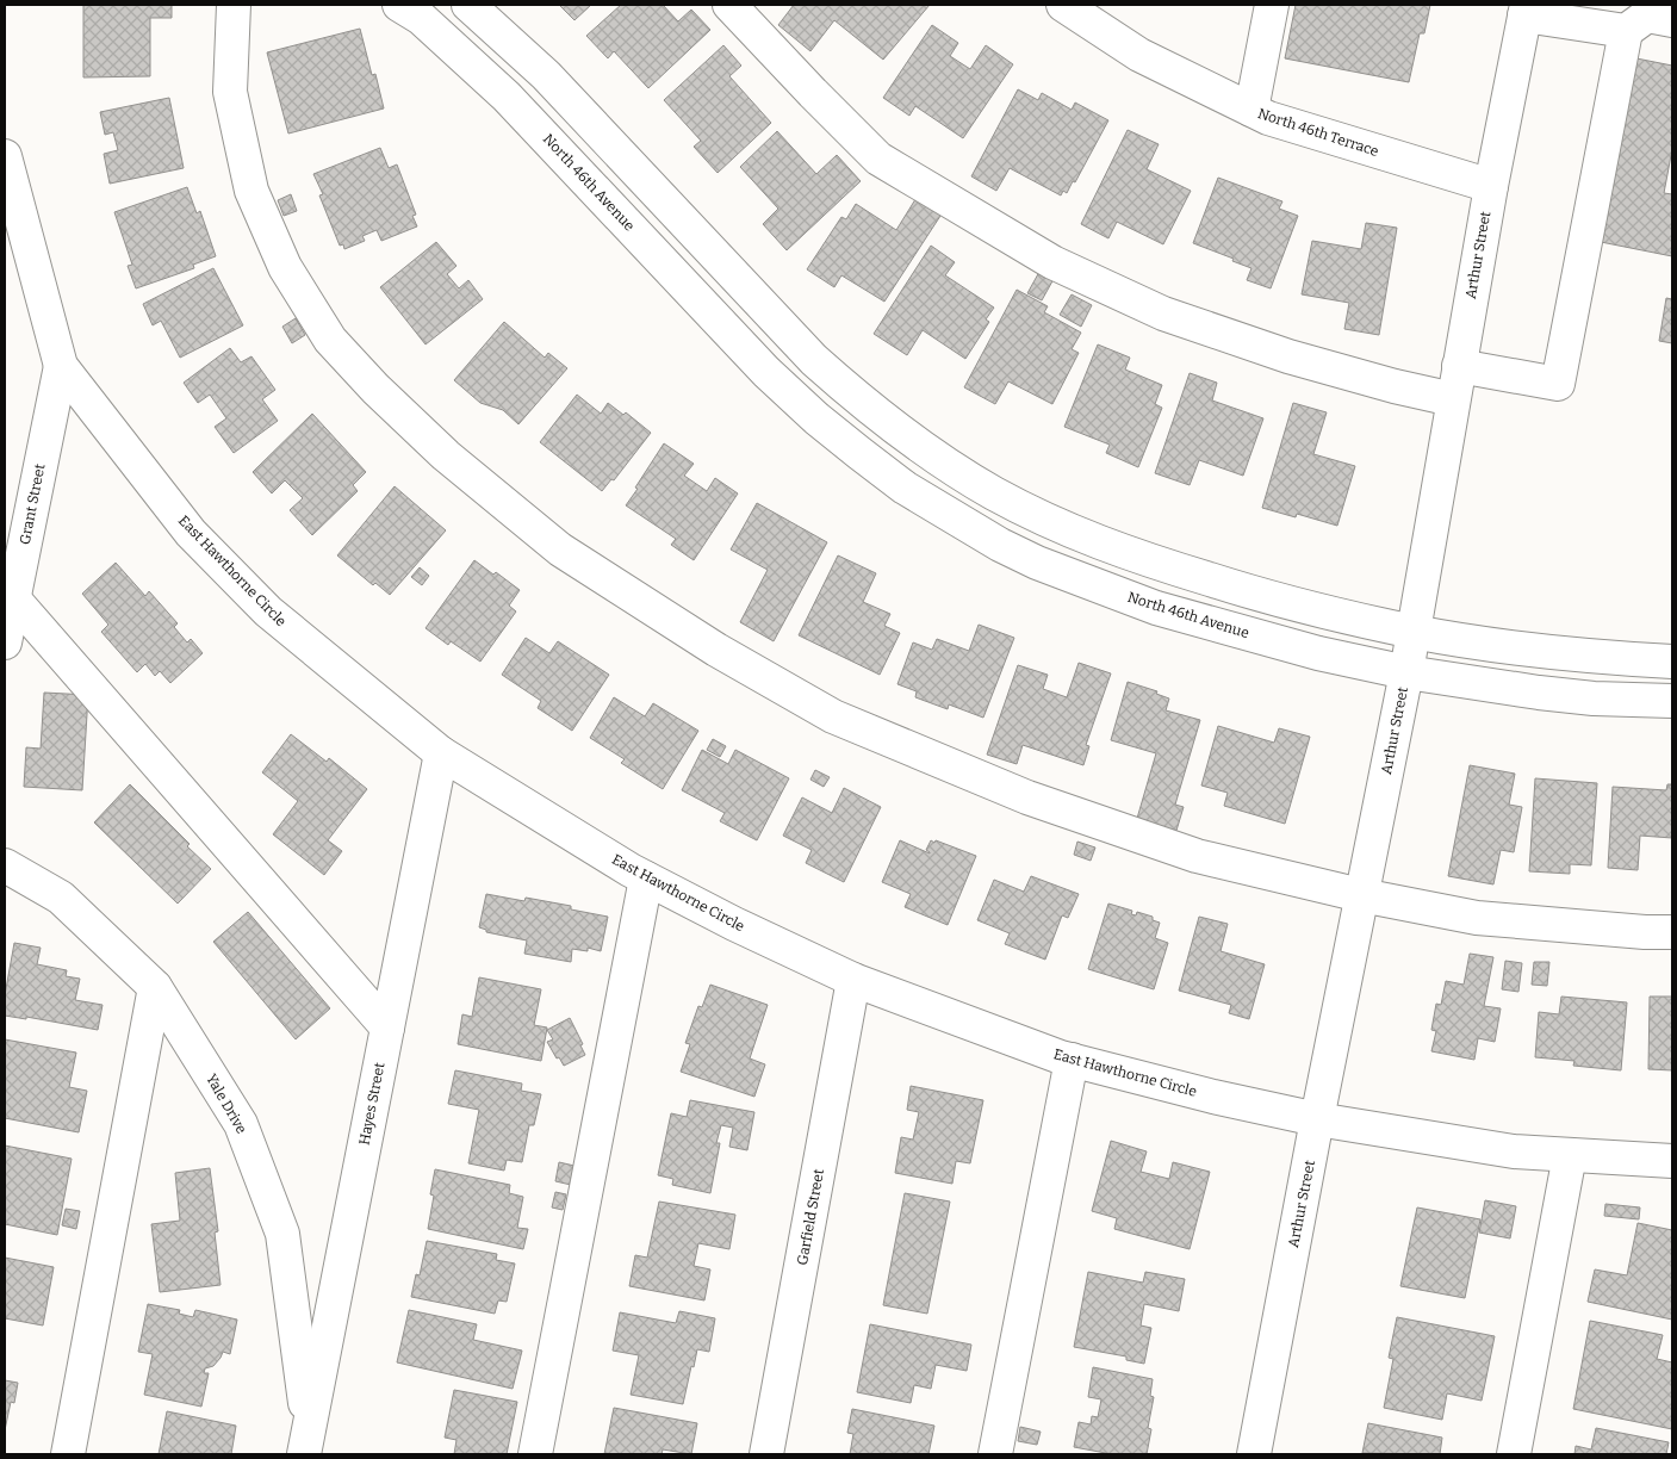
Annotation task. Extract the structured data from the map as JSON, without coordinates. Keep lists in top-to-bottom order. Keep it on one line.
{"streets":{"street":["North 46th Terrace","North 46th Avenue","Arthur Street","Grant Street","East Hawthorne Circle","Yale Drive","Hayes Street","Garfield Street"]},"crossings":[["North 46th Terrace","Arthur Street"],["North 46th Avenue","Arthur Street"],["Arthur Street","East Hawthorne Circle"],["Grant Street","East Hawthorne Circle"],["East Hawthorne Circle","Hayes Street"],["East Hawthorne Circle","Garfield Street"],["Yale Drive","Hayes Street"]]}
